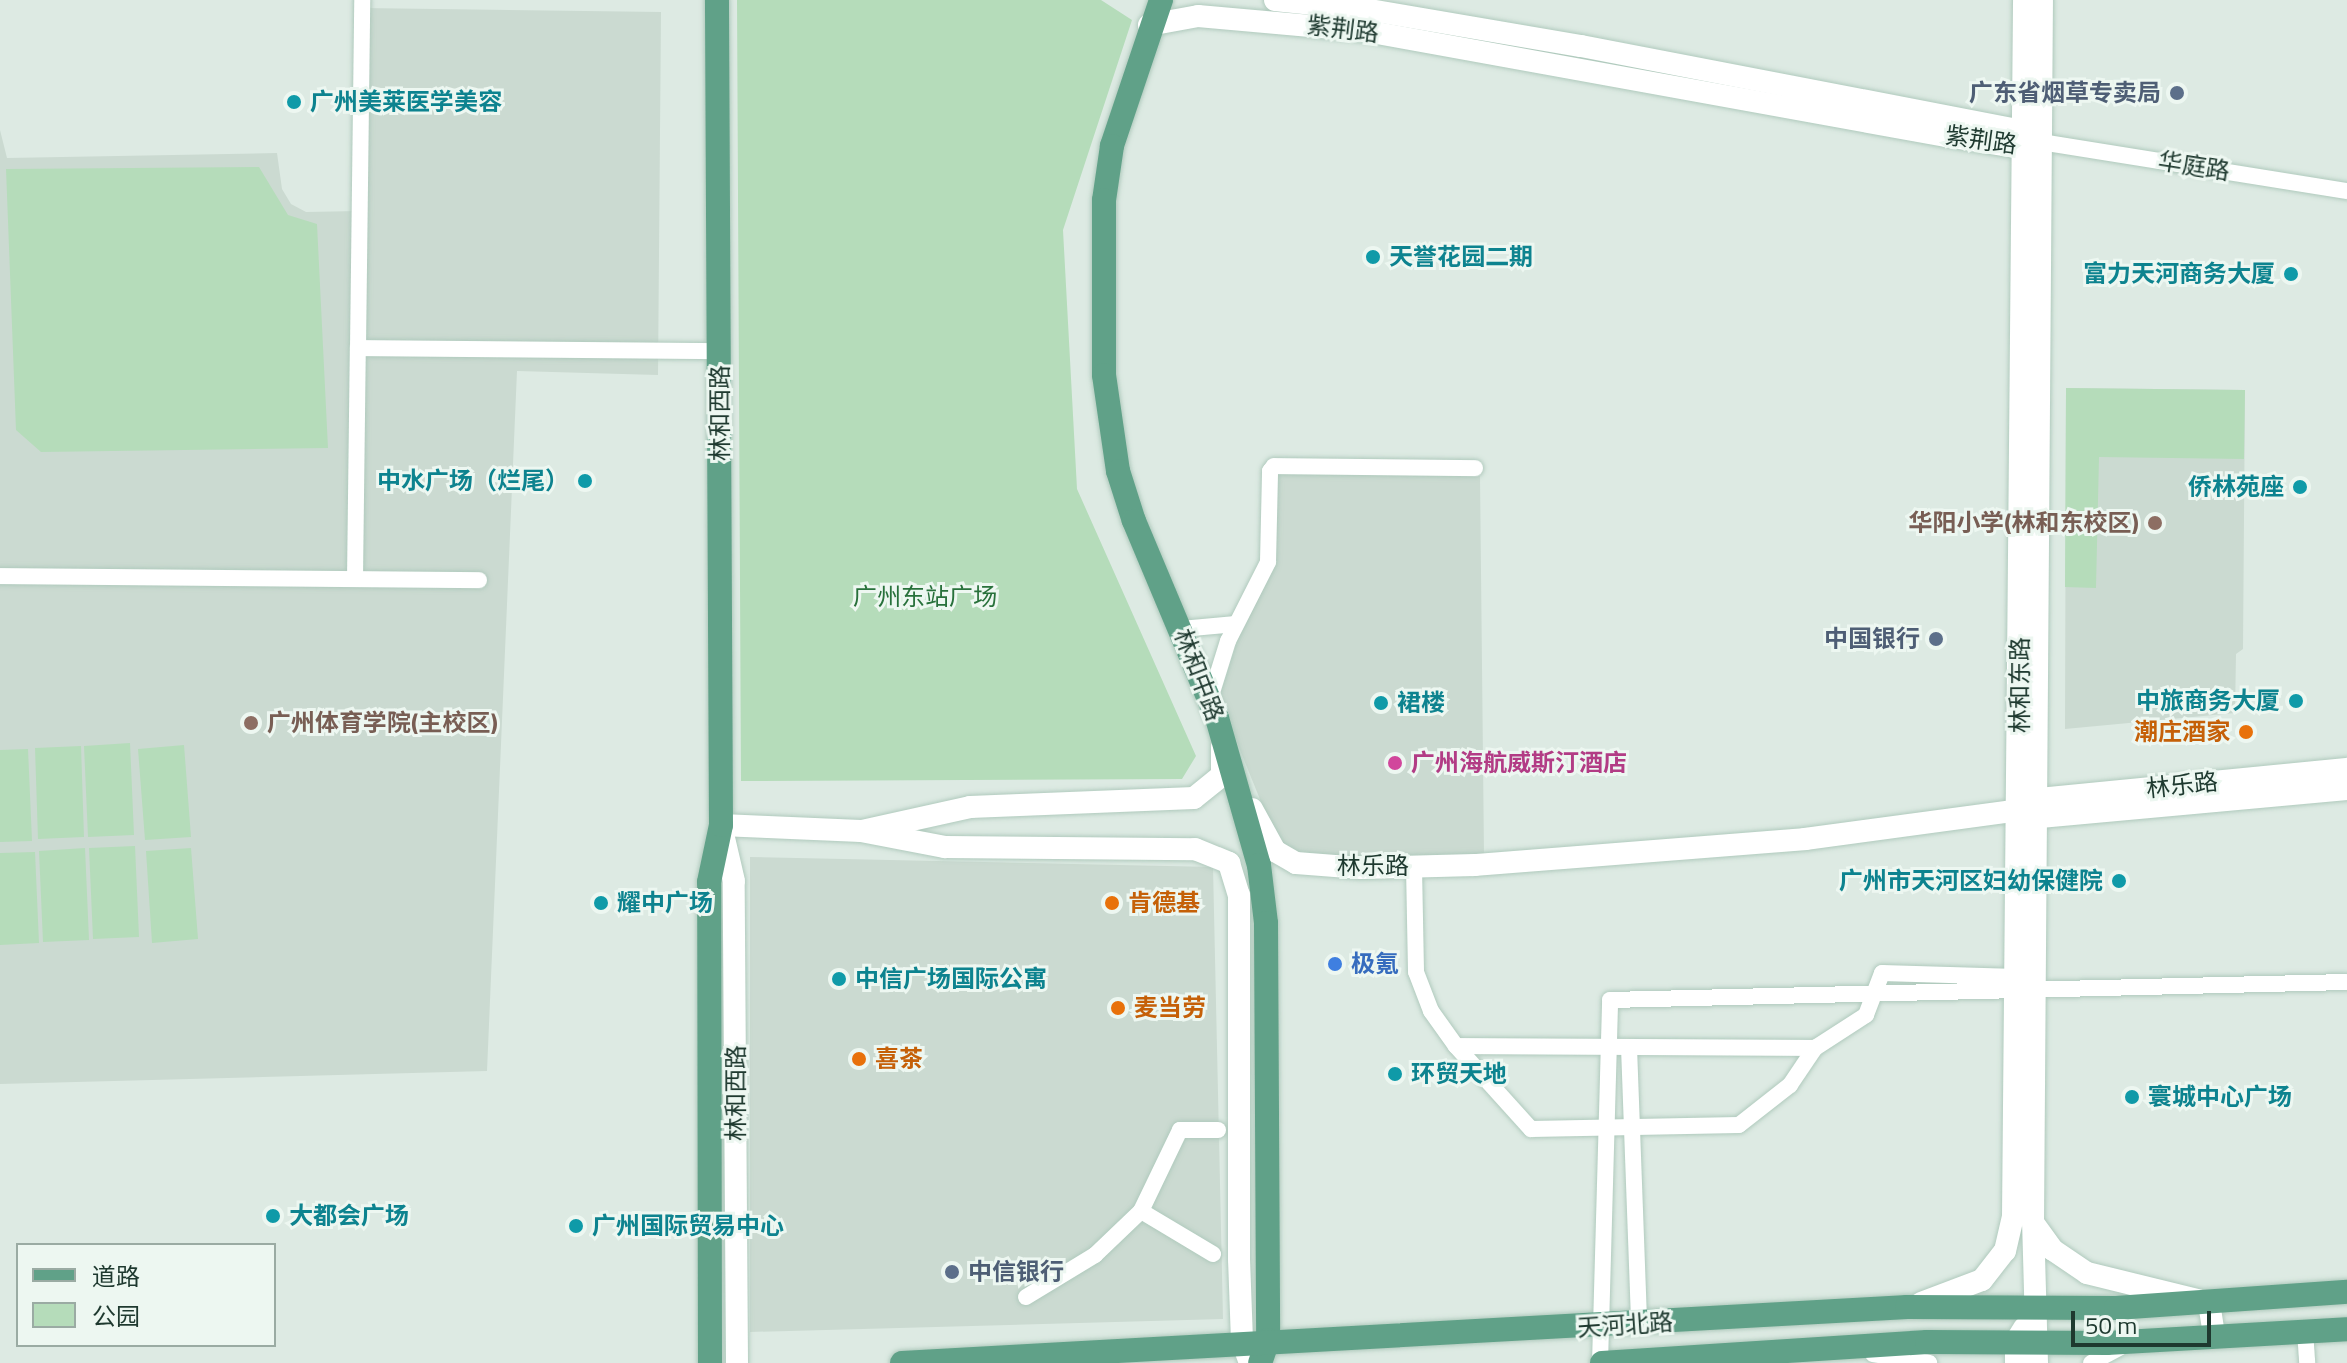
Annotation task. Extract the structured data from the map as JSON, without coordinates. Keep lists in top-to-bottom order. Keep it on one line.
{"streets":{"main road":["林和西路","林和中路","天河北路"],"street":["紫荆路","华庭路","林和东路","林乐路"]},"crossings":[["紫荆路","华庭路"],["紫荆路","林和中路"],["紫荆路","林和东路"],["华庭路","林和东路"],["林和中路","林乐路"],["林和中路","天河北路"],["林和东路","林乐路"],["林和东路","天河北路"]],"parks":["广州东站广场"],"places":["广东省烟草专卖局","广州美莱医学美容","天誉花园二期","富力天河商务大厦","中水广场（烂尾）","侨林苑座","华阳小学(林和东校区)","中国银行","中旅商务大厦","裙楼","广州体育学院(主校区)","潮庄酒家","广州海航威斯汀酒店","广州市天河区妇幼保健院","耀中广场","肯德基","极氪","中信广场国际公寓","麦当劳","喜茶","环贸天地","寰城中心广场","大都会广场","广州国际贸易中心","中信银行"],"legend":["道路","公园"],"scale_bar":"50 m"}
